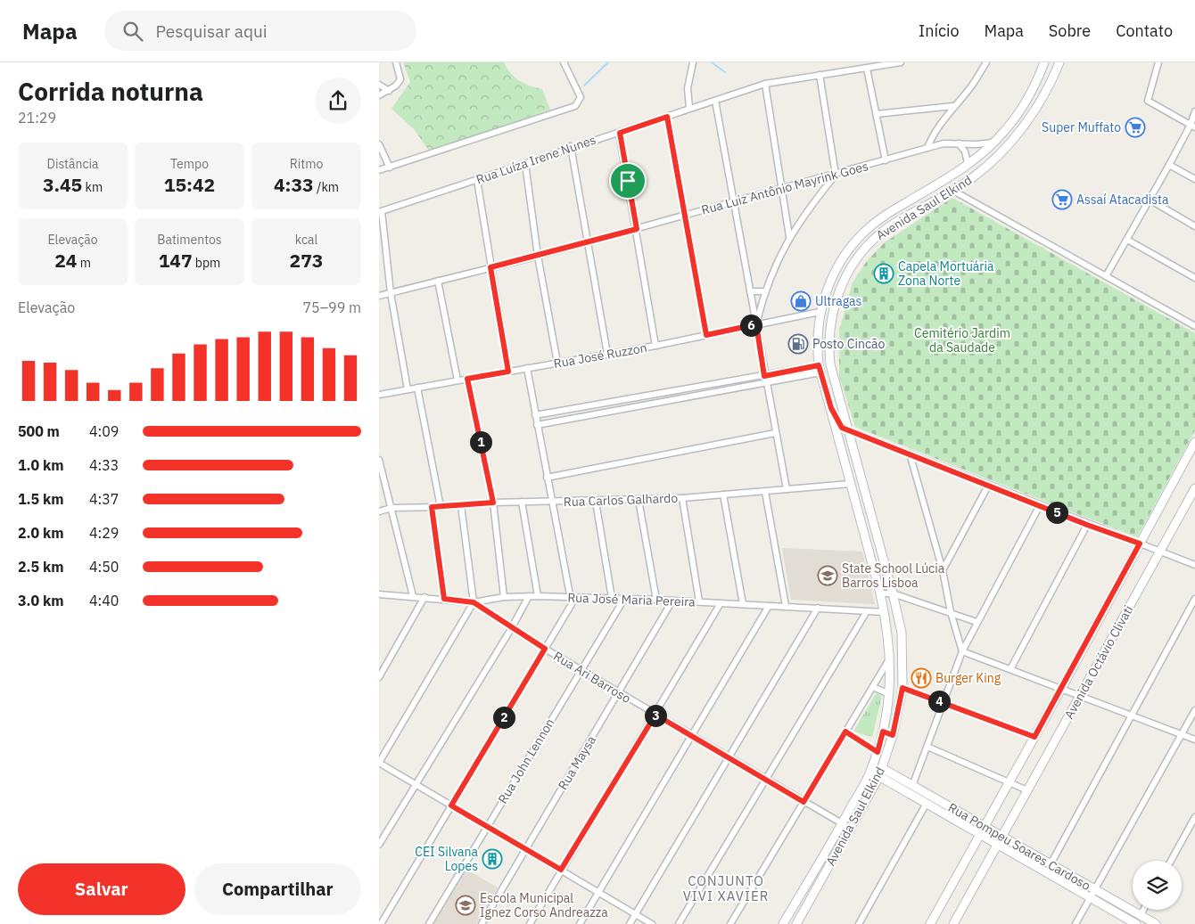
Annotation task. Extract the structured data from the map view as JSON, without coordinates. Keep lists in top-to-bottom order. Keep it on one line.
{"streets":{"main road":["Avenida Saul Elkind","Avenida Octávio Clivati","Rua Pompeu Soares Cardoso"],"street":["Rua Luíza Irene Nunes","Rua Luiz Antônio Mayrink Goes","Rua José Ruzzon","Rua Carlos Galhardo","Rua José Maria Pereira","Rua Ari Barroso","Rua John Lennon","Rua Maysa"]},"crossings":[["Rua Luiz Antônio Mayrink Goes","Avenida Saul Elkind"],["Avenida Saul Elkind","Rua José Ruzzon"],["Avenida Saul Elkind","Rua Carlos Galhardo"],["Avenida Saul Elkind","Rua José Maria Pereira"],["Avenida Saul Elkind","Rua Ari Barroso"],["Avenida Saul Elkind","Rua Pompeu Soares Cardoso"],["Rua José Maria Pereira","Rua Ari Barroso"],["Rua José Maria Pereira","Rua John Lennon"],["Rua José Maria Pereira","Rua Maysa"],["Avenida Octávio Clivati","Rua Pompeu Soares Cardoso"],["Rua Ari Barroso","Rua John Lennon"],["Rua Ari Barroso","Rua Maysa"]],"districts":["CONJUNTO VIVI XAVIER"],"parks":["Cemitério Jardim da Saudade"],"places":{"supermarket":["Super Muffato","Assaí Atacadista"],"building":["Capela Mortuária Zona Norte","CEI Silvana Lopes"],"shop":["Ultragas"],"fuel station":["Posto Cincão"],"school or university":["State School Lúcia Barros Lisboa","Escola Municipal Ignez Corso Andreazza"],"restaurant":["Burger King"]},"page":{"header":"Mapa","search":"Pesquisar aqui","nav":["Início","Mapa","Sobre","Contato"],"heading":["Corrida noturna","21:29"],"stats":[["Distância","3.45 km"],["Tempo","15:42"],["Ritmo","4:33 /km"],["Elevação","24 m"],["Batimentos","147 bpm"],["kcal","273"]],"chart":["Elevação","75–99 m"],"pins":["6","1","5","4","3","2"],"list":[{"name":"500 m","note":"4:09"},{"name":"1.0 km","note":"4:33"},{"name":"1.5 km","note":"4:37"},{"name":"2.0 km","note":"4:29"},{"name":"2.5 km","note":"4:50"},{"name":"3.0 km","note":"4:40"}],"buttons":["Salvar","Compartilhar"]}}
